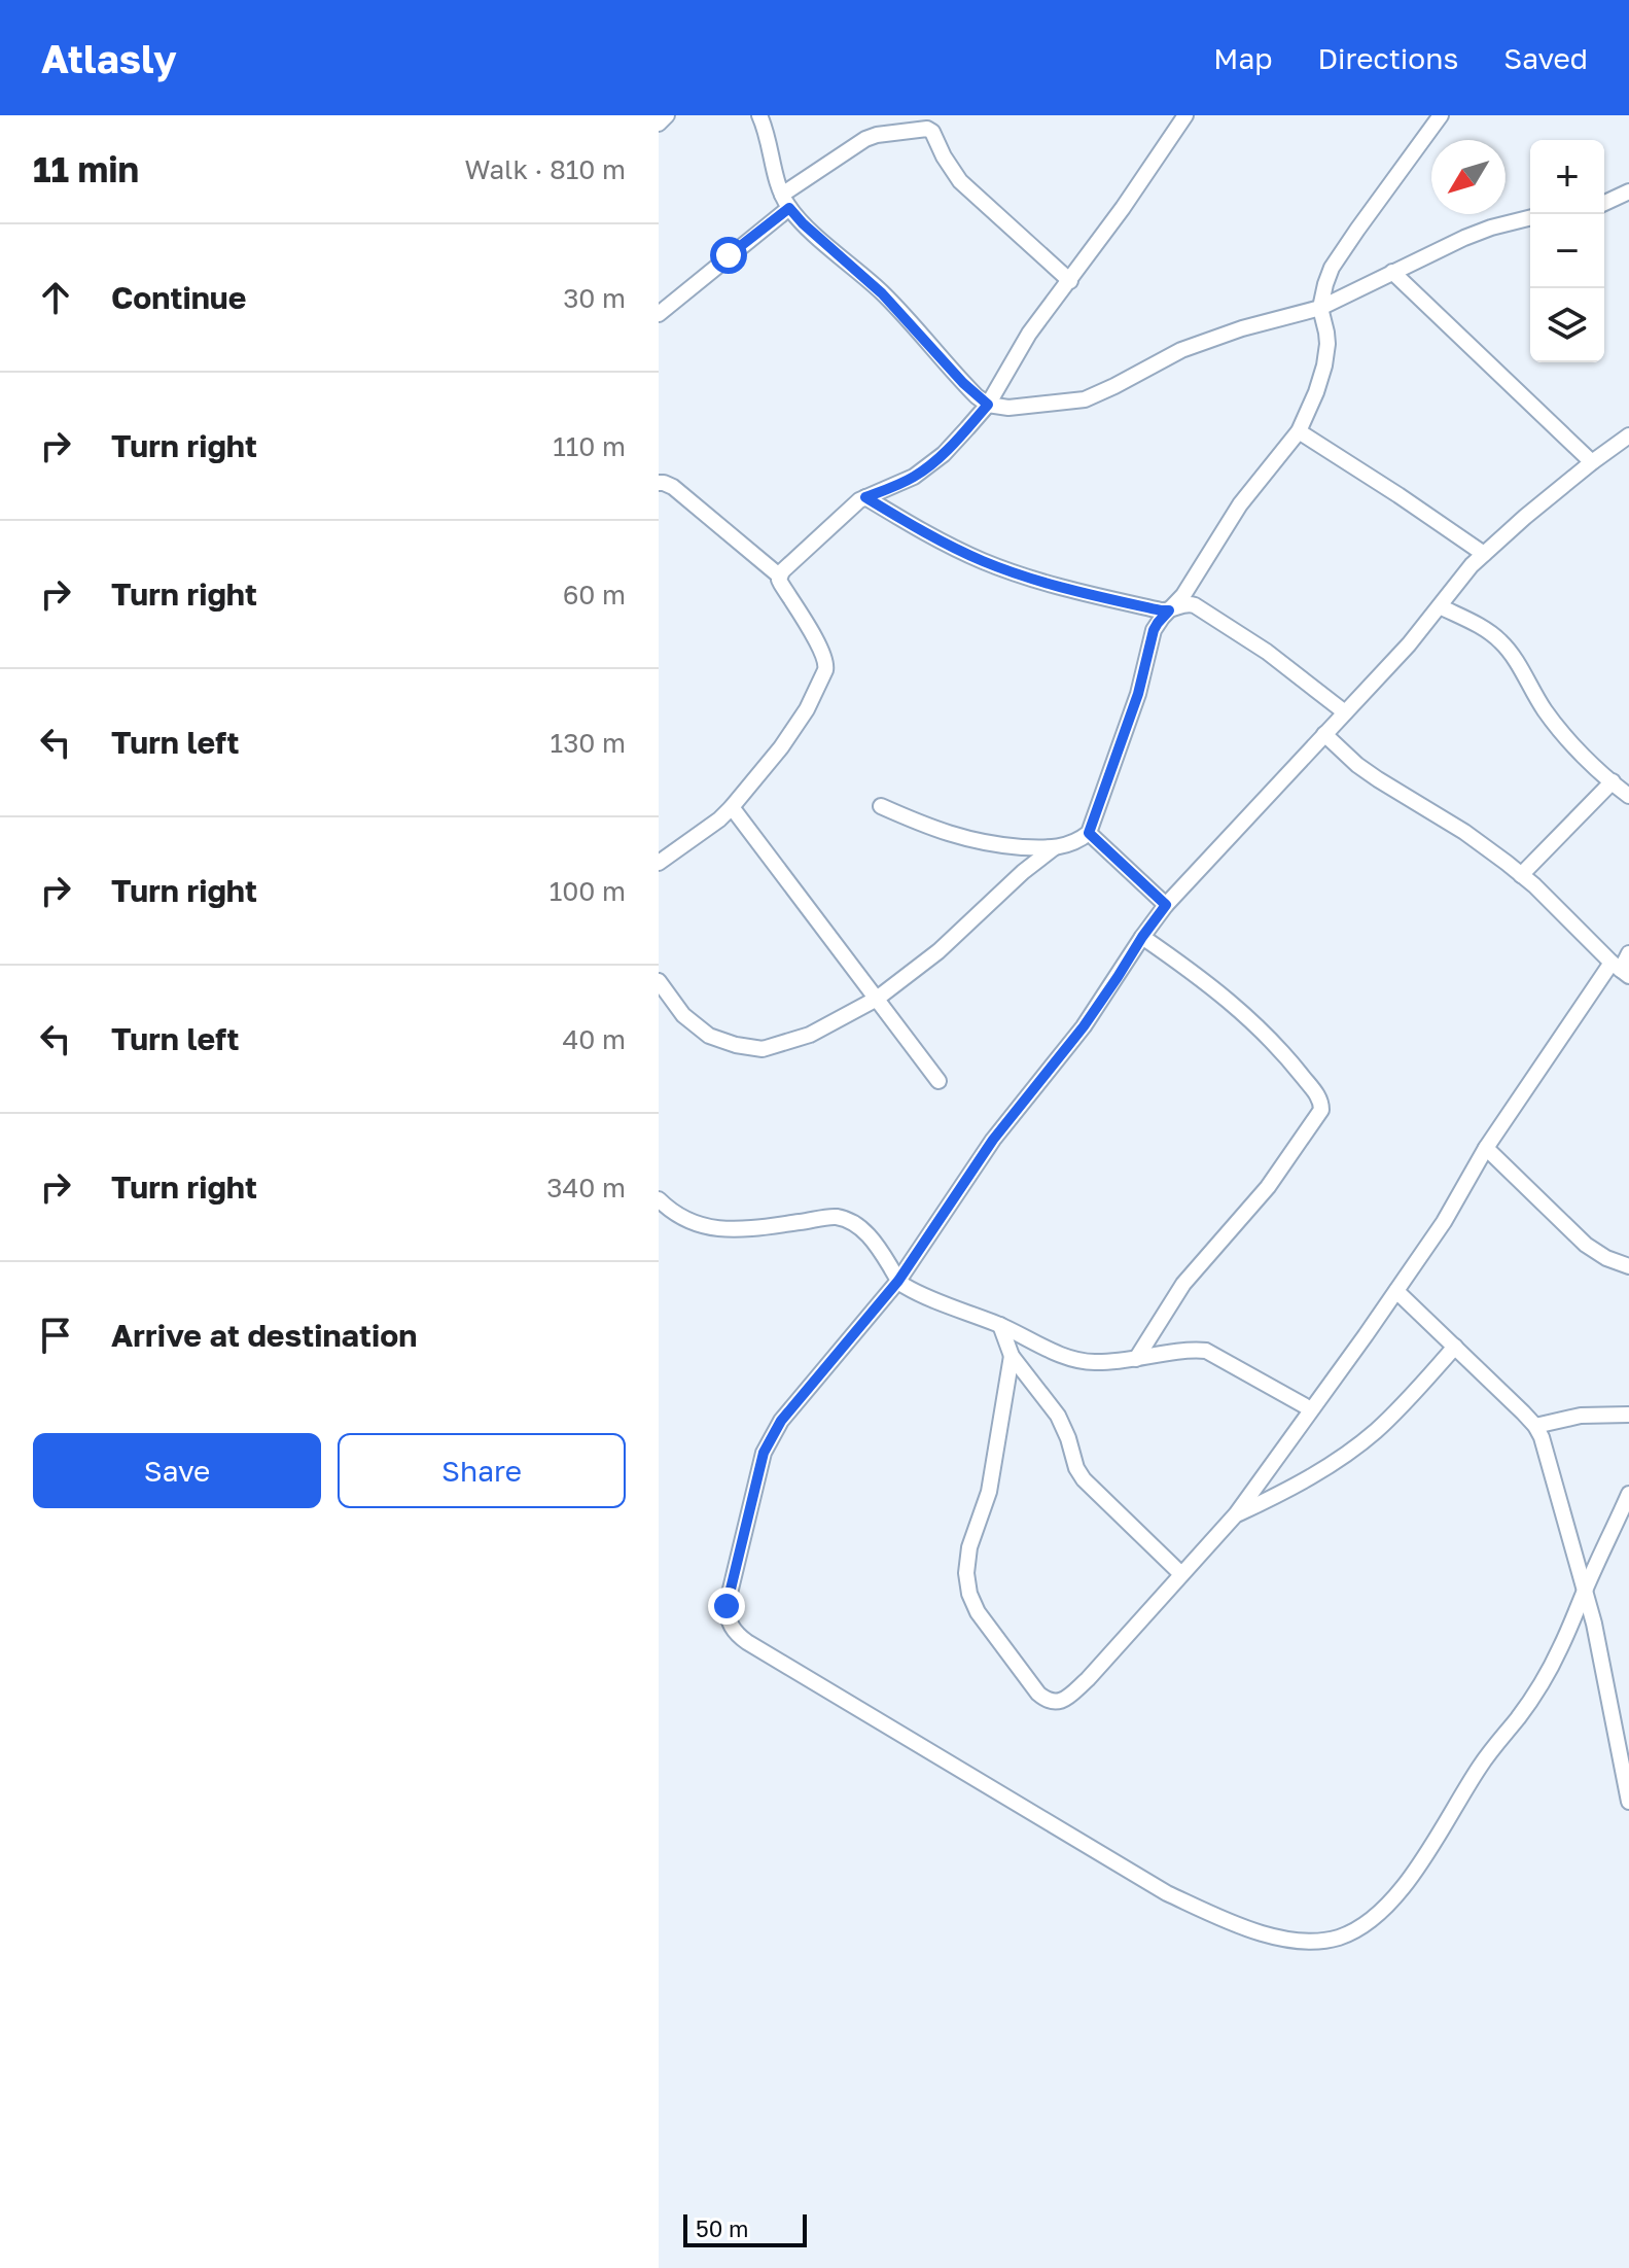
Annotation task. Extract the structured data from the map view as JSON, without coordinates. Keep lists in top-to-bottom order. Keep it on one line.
{"scale_bar":"50 m","north":"bottom left","page":{"header":"Atlasly","nav":["Map","Directions","Saved"],"heading":["11 min","Walk · 810 m"],"map_buttons":["+","−"],"list":[["Continue","30 m"],["Turn right","110 m"],["Turn right","60 m"],["Turn left","130 m"],["Turn right","100 m"],["Turn left","40 m"],["Turn right","340 m"],"Arrive at destination"],"buttons":["Save","Share"],"scale":"50 m"}}
